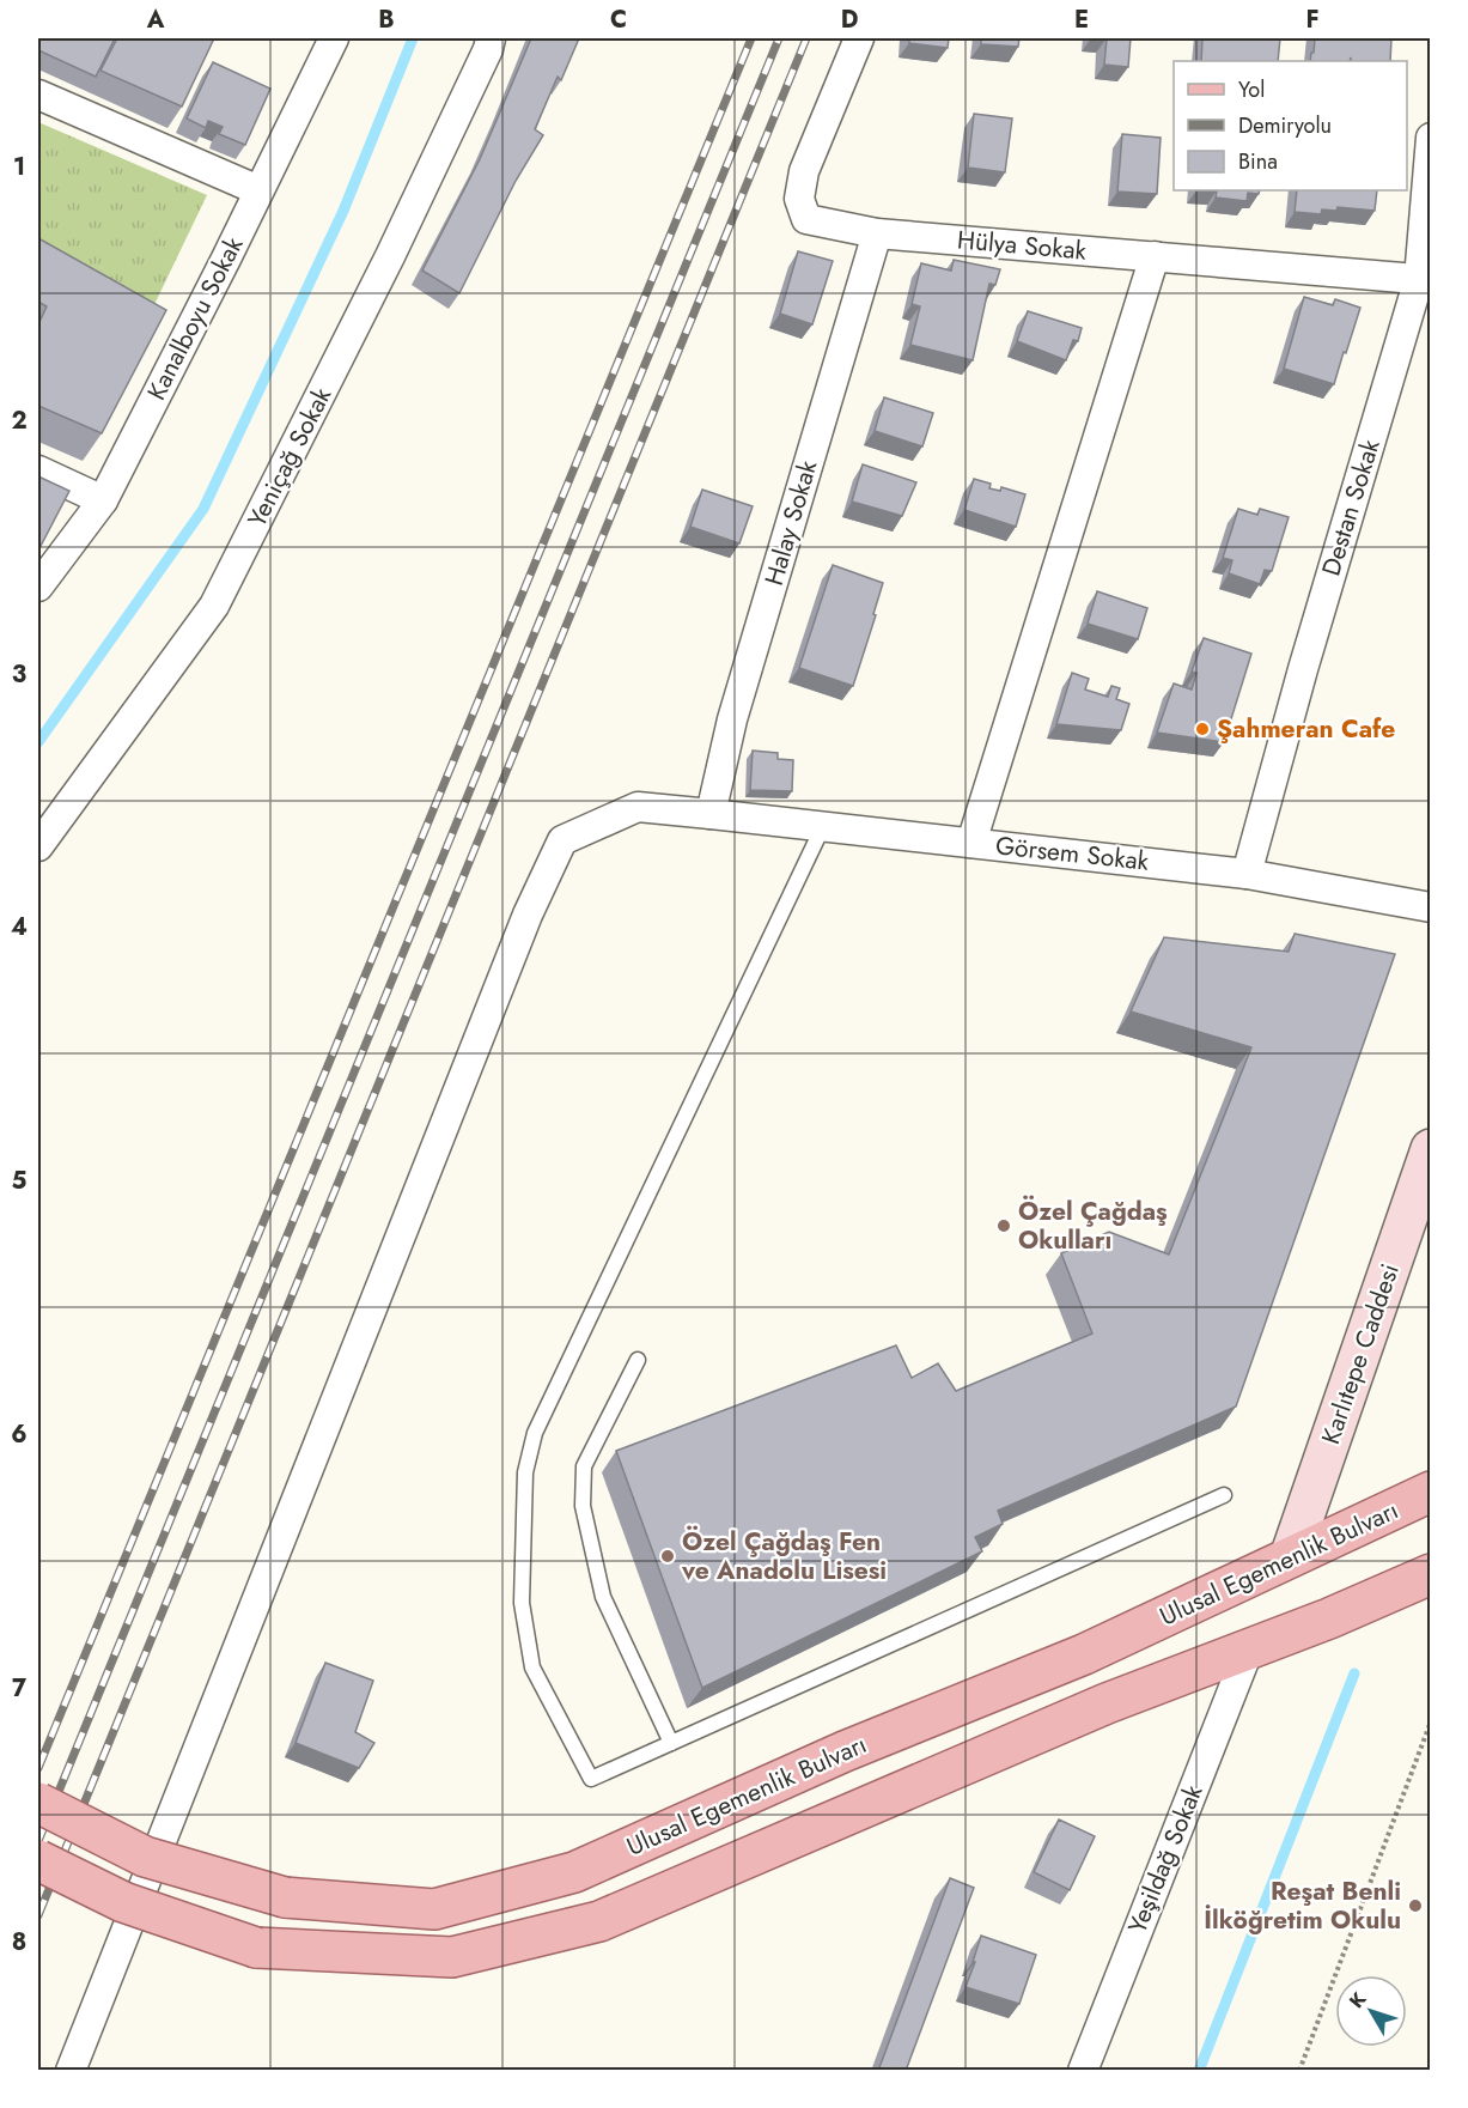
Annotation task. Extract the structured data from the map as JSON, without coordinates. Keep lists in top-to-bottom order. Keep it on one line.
{"streets":{"main road":["Ulusal Egemenlik Bulvarı"],"street":["Hülya Sokak","Kanalboyu Sokak","Yeniçağ Sokak","Destan Sokak","Halay Sokak","Görsem Sokak","Karlıtepe Caddesi","Yeşildağ Sokak"]},"crossings":[["Hülya Sokak","Destan Sokak"],["Hülya Sokak","Halay Sokak"],["Destan Sokak","Görsem Sokak"],["Halay Sokak","Görsem Sokak"],["Karlıtepe Caddesi","Ulusal Egemenlik Bulvarı"]],"places":["Şahmeran Cafe","Özel Çağdaş Okulları","Özel Çağdaş Fen ve Anadolu Lisesi","Reşat Benli İlköğretim Okulu"],"legend":["Yol","Demiryolu","Bina"],"north":"top left","grid":{"columns":["A","B","C","D","E","F"],"rows":["1","2","3","4","5","6","7","8"]}}
